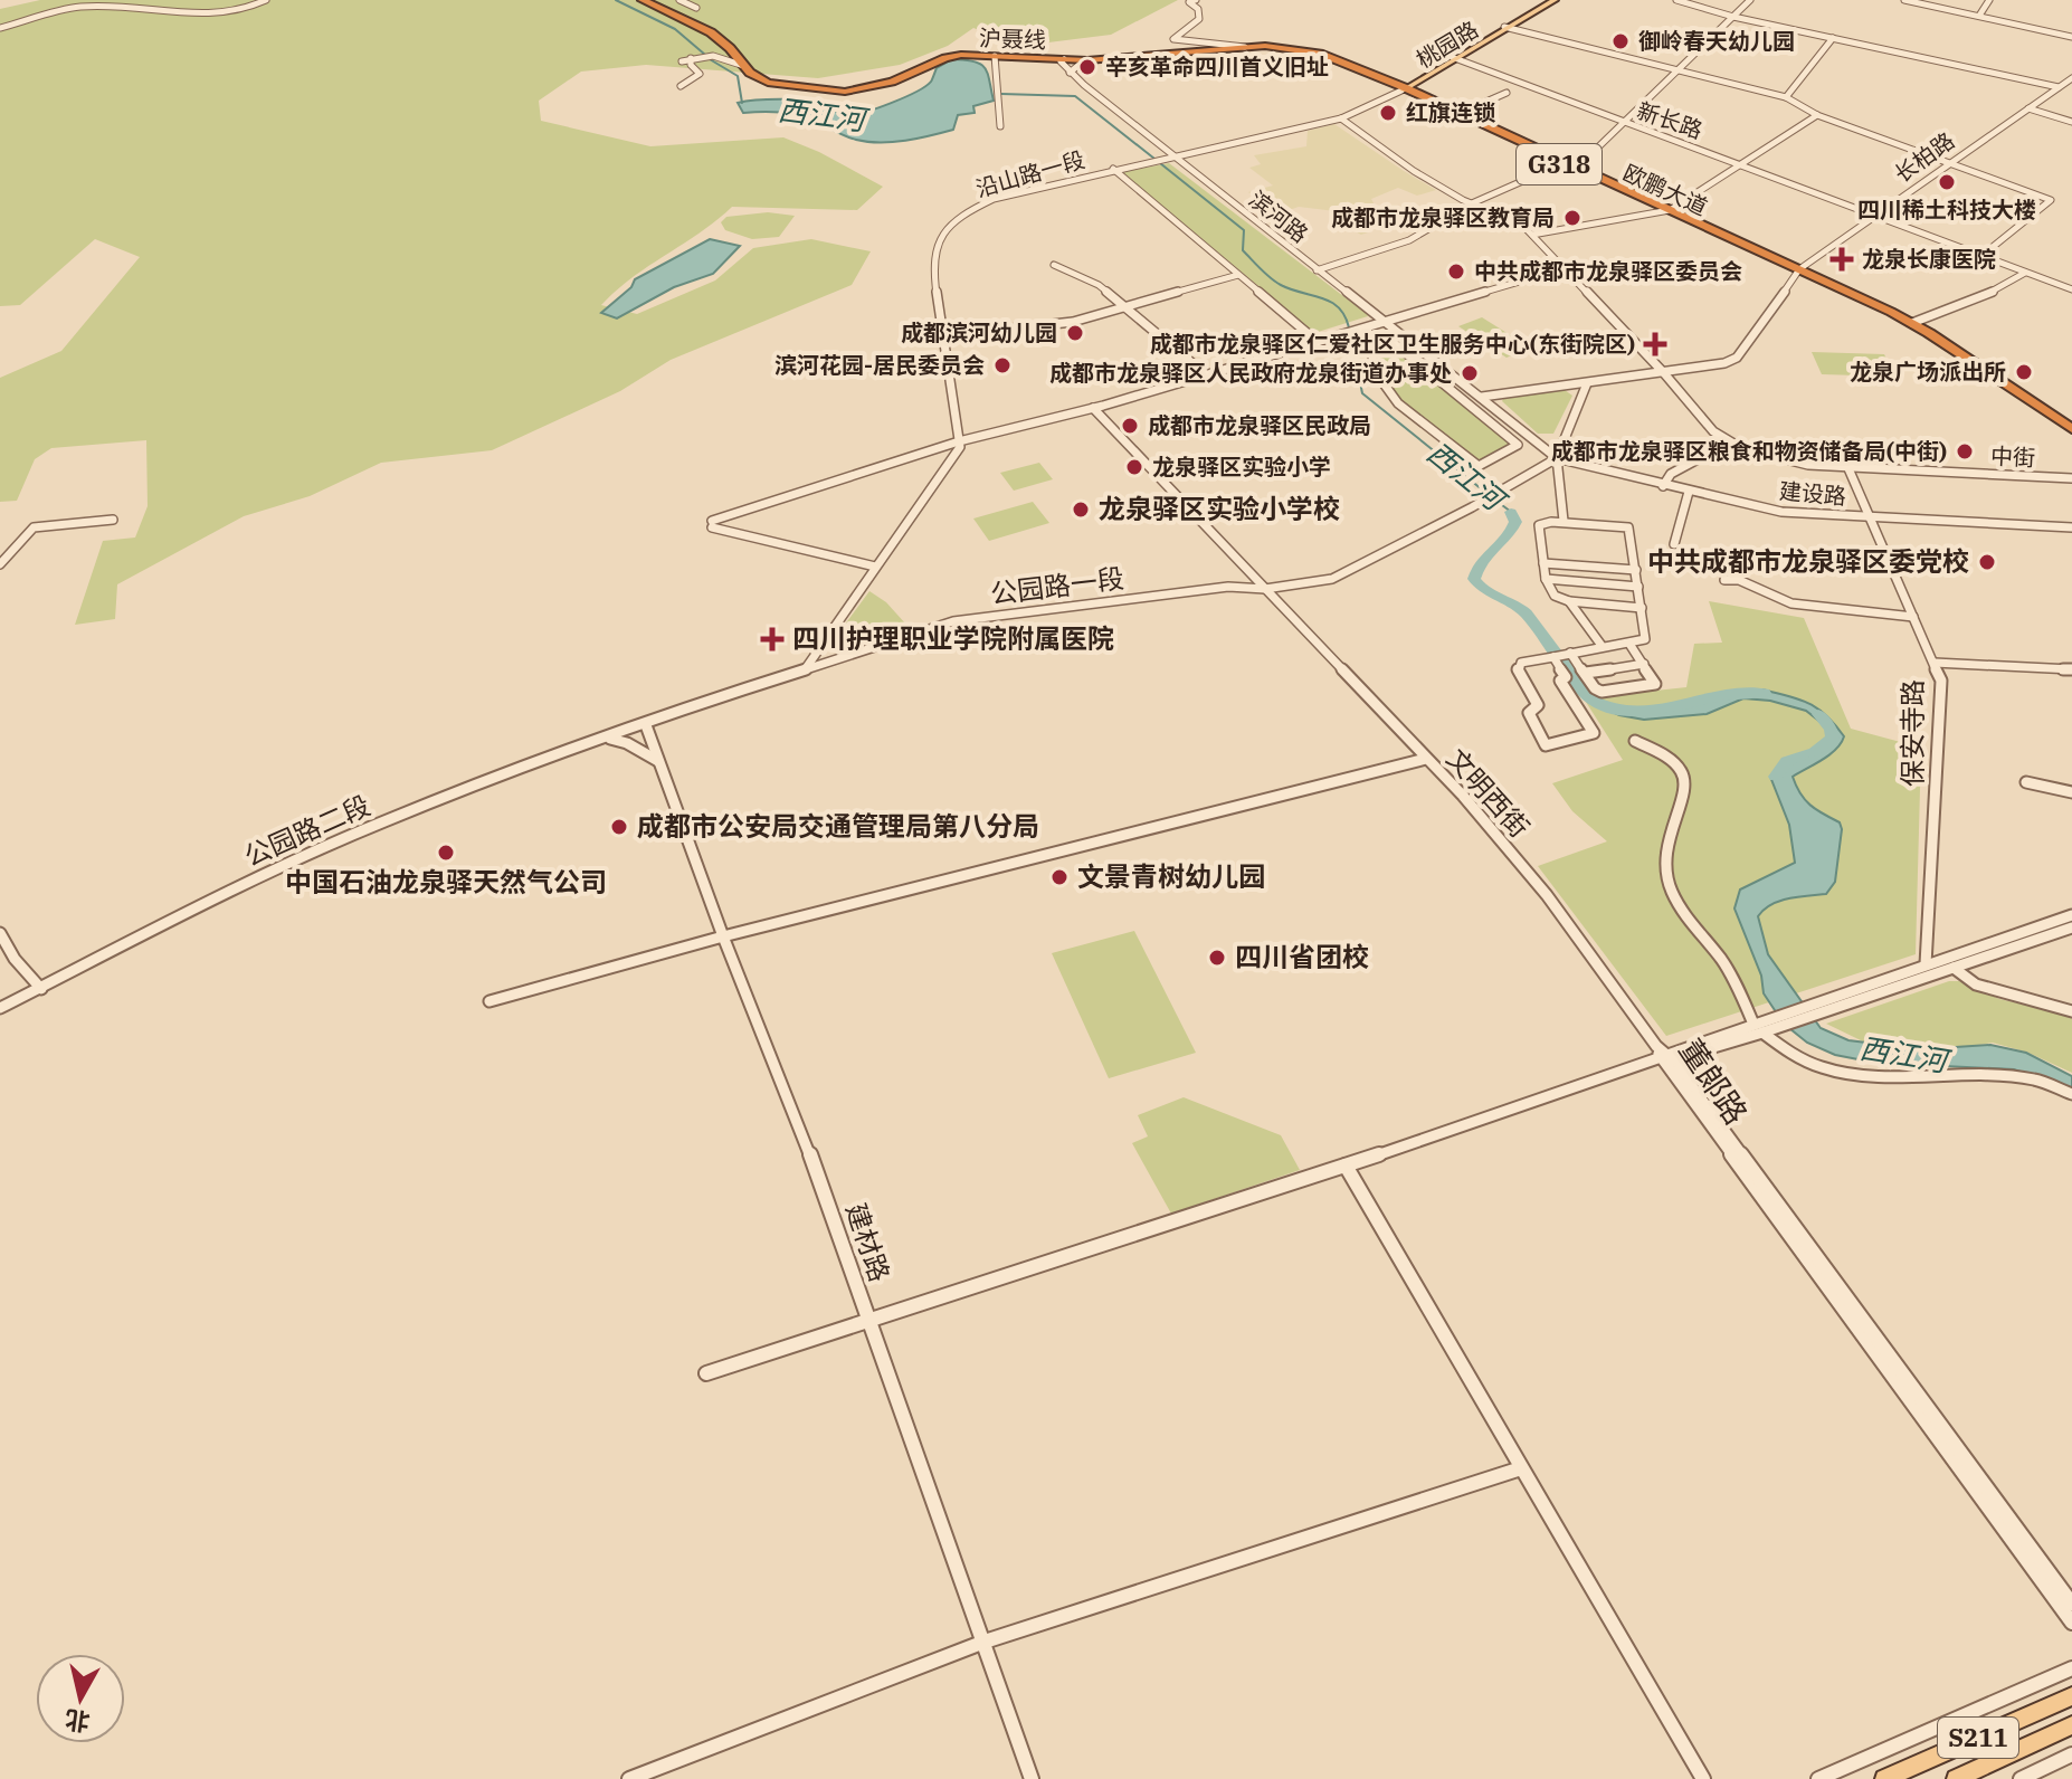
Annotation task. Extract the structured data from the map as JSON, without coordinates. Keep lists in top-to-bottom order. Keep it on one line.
{"streets":{"highway":["沪聂线","G318","欧鹏大道"],"main road":["桃园路","S211"],"street":["新长路","长柏路","沿山路一段","滨河路","中街","建设路","公园路一段","保安寺路","文明西街","公园路二段","董郞路","建材路"]},"crossings":[["沪聂线","桃园路"],["沪聂线","沿山路一段"],["沪聂线","欧鹏大道"],["沪聂线","滨河路"],["桃园路","新长路"],["桃园路","沿山路一段"],["桃园路","欧鹏大道"],["新长路","长柏路"],["长柏路","欧鹏大道"],["沿山路一段","欧鹏大道"],["沿山路一段","滨河路"],["沿山路一段","中街"],["欧鹏大道","滨河路"],["滨河路","建设路"],["滨河路","公园路一段"],["中街","保安寺路"],["建设路","公园路一段"],["建设路","保安寺路"],["公园路一段","文明西街"],["公园路一段","公园路二段"],["公园路一段","建材路"],["文明西街","董郞路"],["公园路二段","建材路"]],"water":["西江河"],"places":{"other":["御岭春天幼儿园","辛亥革命四川首义旧址","红旗连锁","四川稀土科技大楼","成都市龙泉驿区教育局","中共成都市龙泉驿区委员会","成都滨河幼儿园","滨河花园-居民委员会","龙泉广场派出所","成都市龙泉驿区人民政府龙泉街道办事处","成都市龙泉驿区民政局","成都市龙泉驿区粮食和物资储备局(中街)","龙泉驿区实验小学","龙泉驿区实验小学校","中共成都市龙泉驿区委党校","成都市公安局交通管理局第八分局","中国石油龙泉驿天然气公司","文景青树幼儿园","四川省团校"],"health":["龙泉长康医院","成都市龙泉驿区仁爱社区卫生服务中心(东街院区)","四川护理职业学院附属医院"]},"north":"bottom"}
